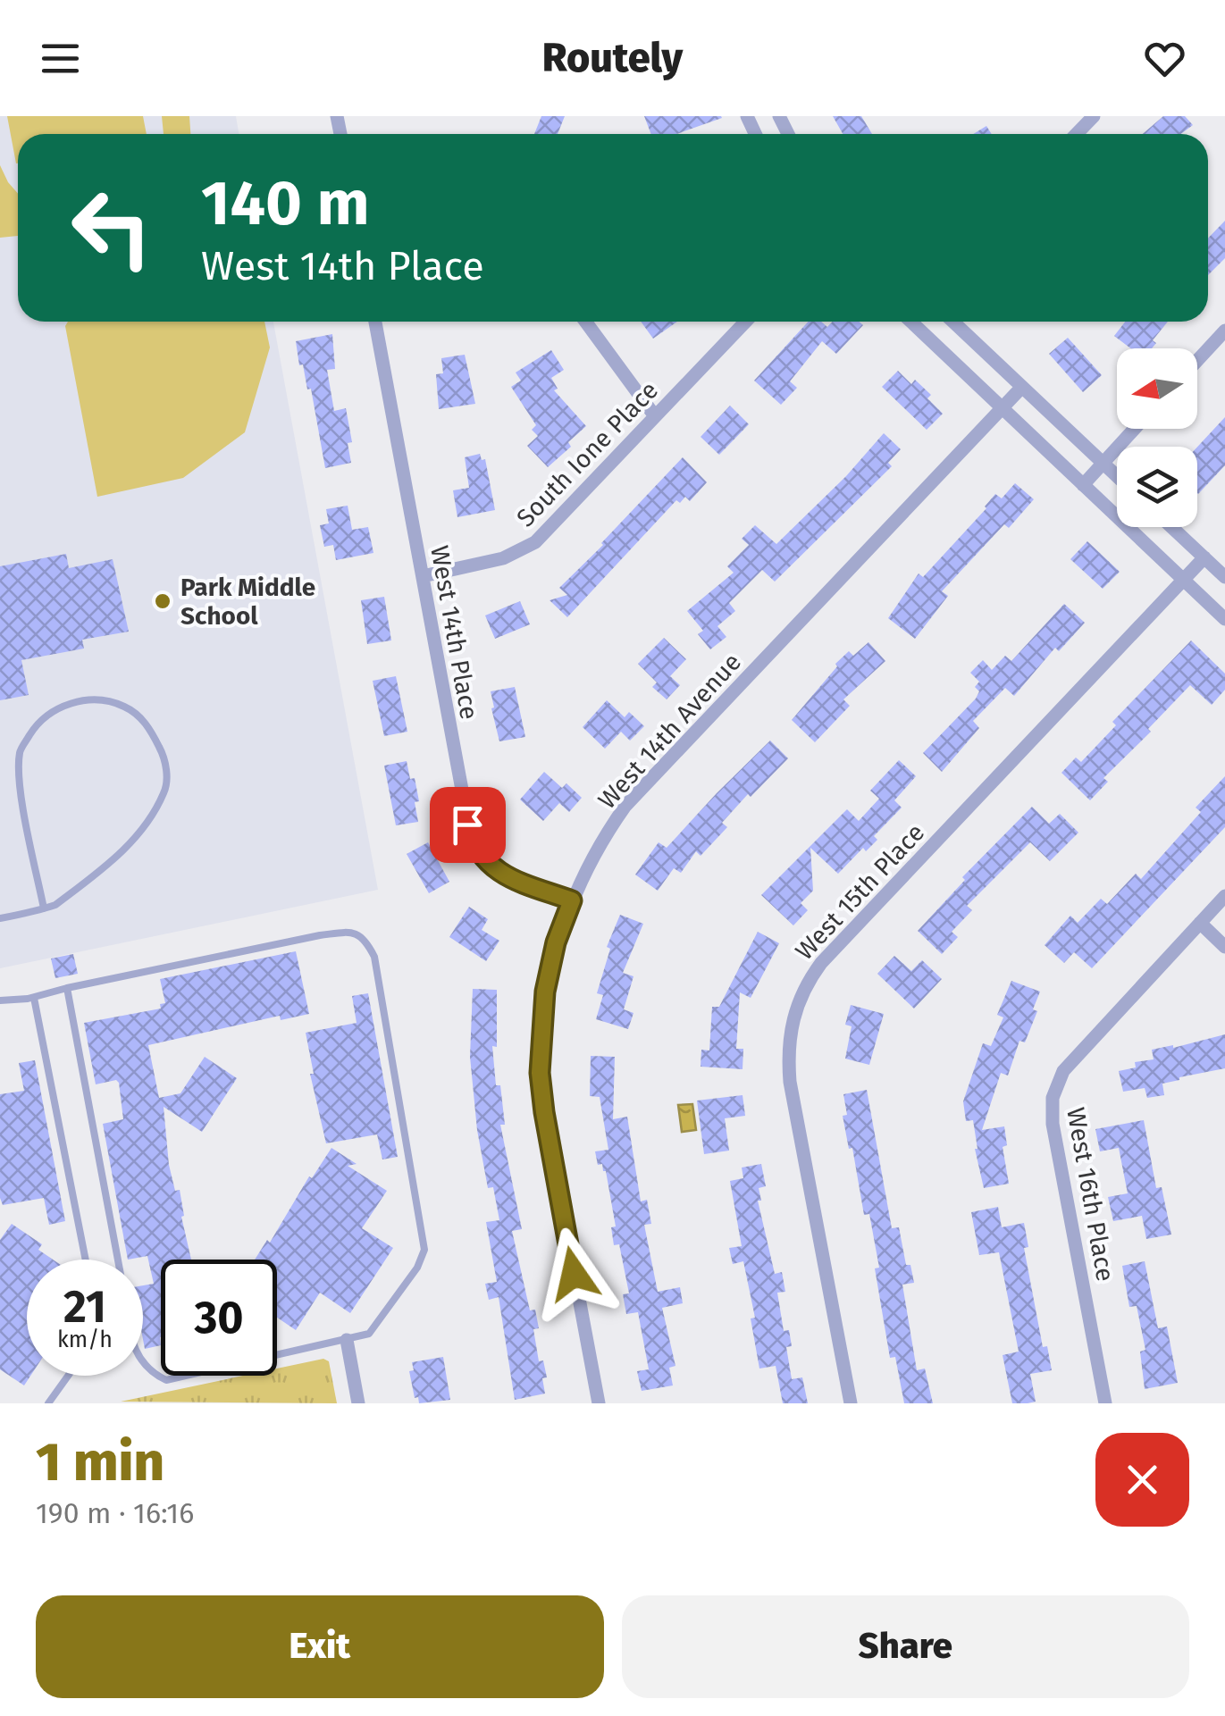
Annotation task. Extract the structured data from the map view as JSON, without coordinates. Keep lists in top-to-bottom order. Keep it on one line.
{"streets":{"street":["South Ione Place","West 14th Place","West 14th Avenue","West 15th Place","West 16th Place"]},"crossings":[["South Ione Place","West 14th Place"],["West 14th Place","West 14th Avenue"]],"places":["Park Middle School"],"north":"left","page":{"header":"Routely","turn":["140 m","West 14th Place"],"speed":"21 km/h","limit":"30","heading":["1 min","190 m · 16:16"],"buttons":["Exit","Share"]}}
